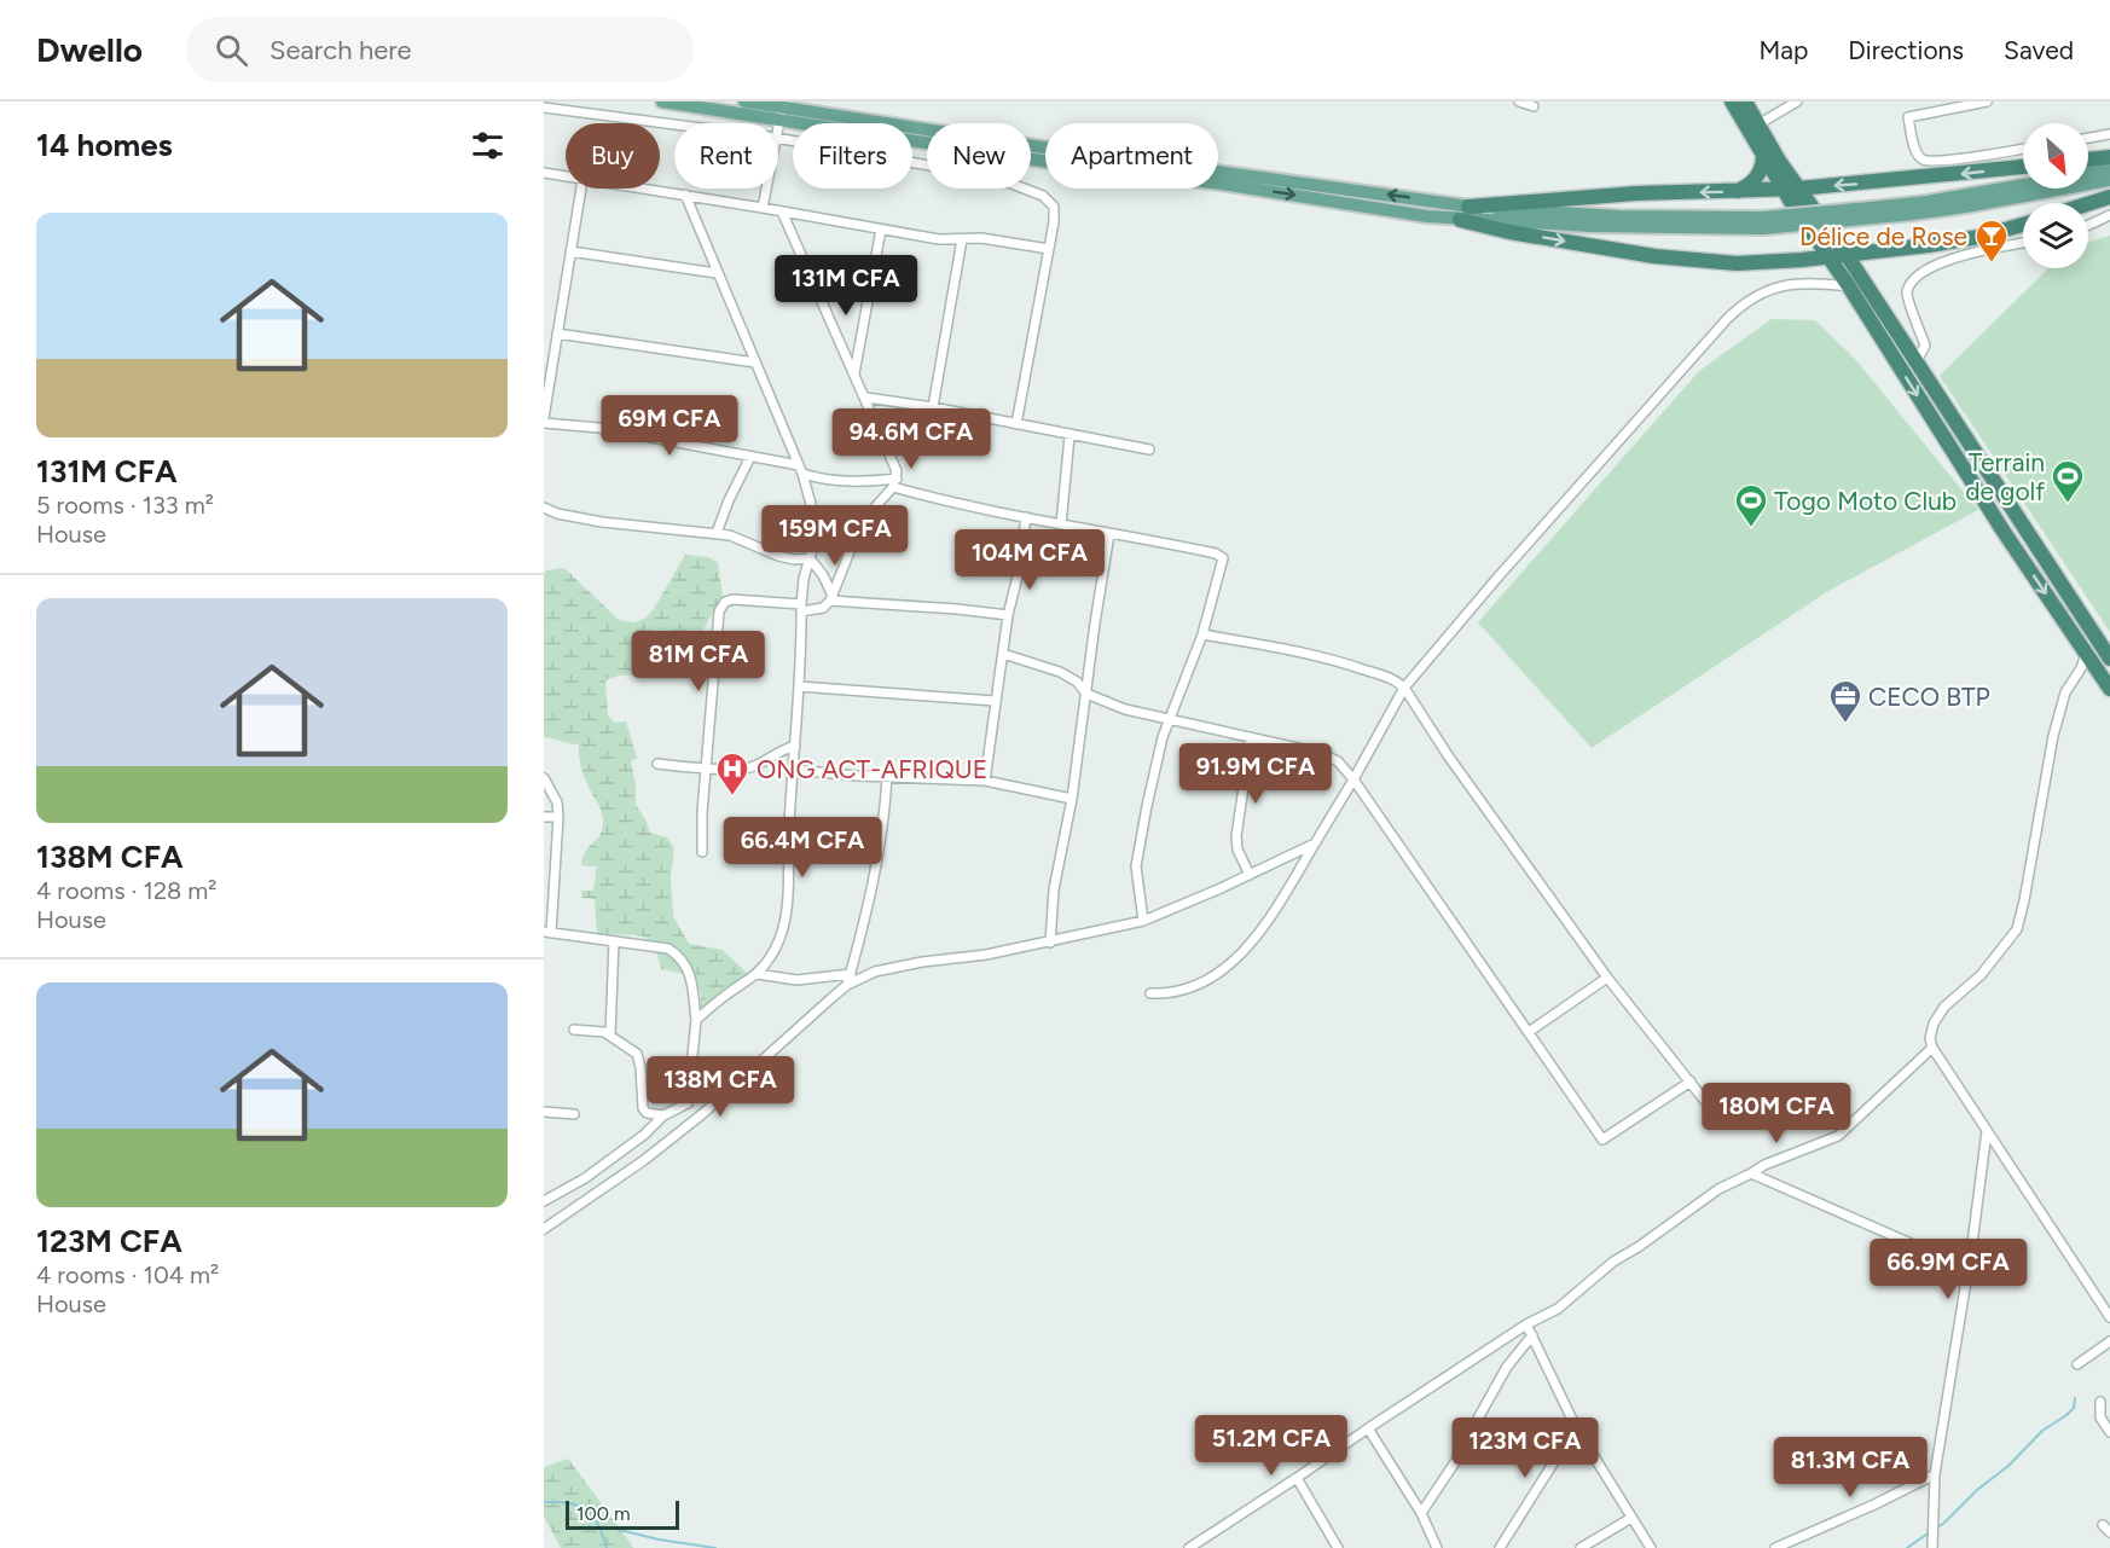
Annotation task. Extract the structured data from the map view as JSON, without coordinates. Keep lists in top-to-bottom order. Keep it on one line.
{"places":{"bar":["Délice de Rose"],"sports":["Terrain de golf","Togo Moto Club"],"office":["CECO BTP"],"hospital":["ONG ACT-AFRIQUE"]},"scale_bar":"100 m","north":"bottom right","page":{"header":"Dwello","search":"Search here","nav":["Map","Directions","Saved"],"heading":"14 homes","chip":["Buy","Rent","Filters","New","Apartment"],"list":[{"name":"131M CFA","note":"5 rooms · 133 m² · House"},{"name":"138M CFA","note":"4 rooms · 128 m² · House"},{"name":"123M CFA","note":"4 rooms · 104 m² · House"}],"price":["131M CFA","69M CFA","94.6M CFA","159M CFA","104M CFA","81M CFA","91.9M CFA","66.4M CFA","138M CFA","180M CFA","66.9M CFA","51.2M CFA","123M CFA","81.3M CFA"],"scale":"100 m"}}
